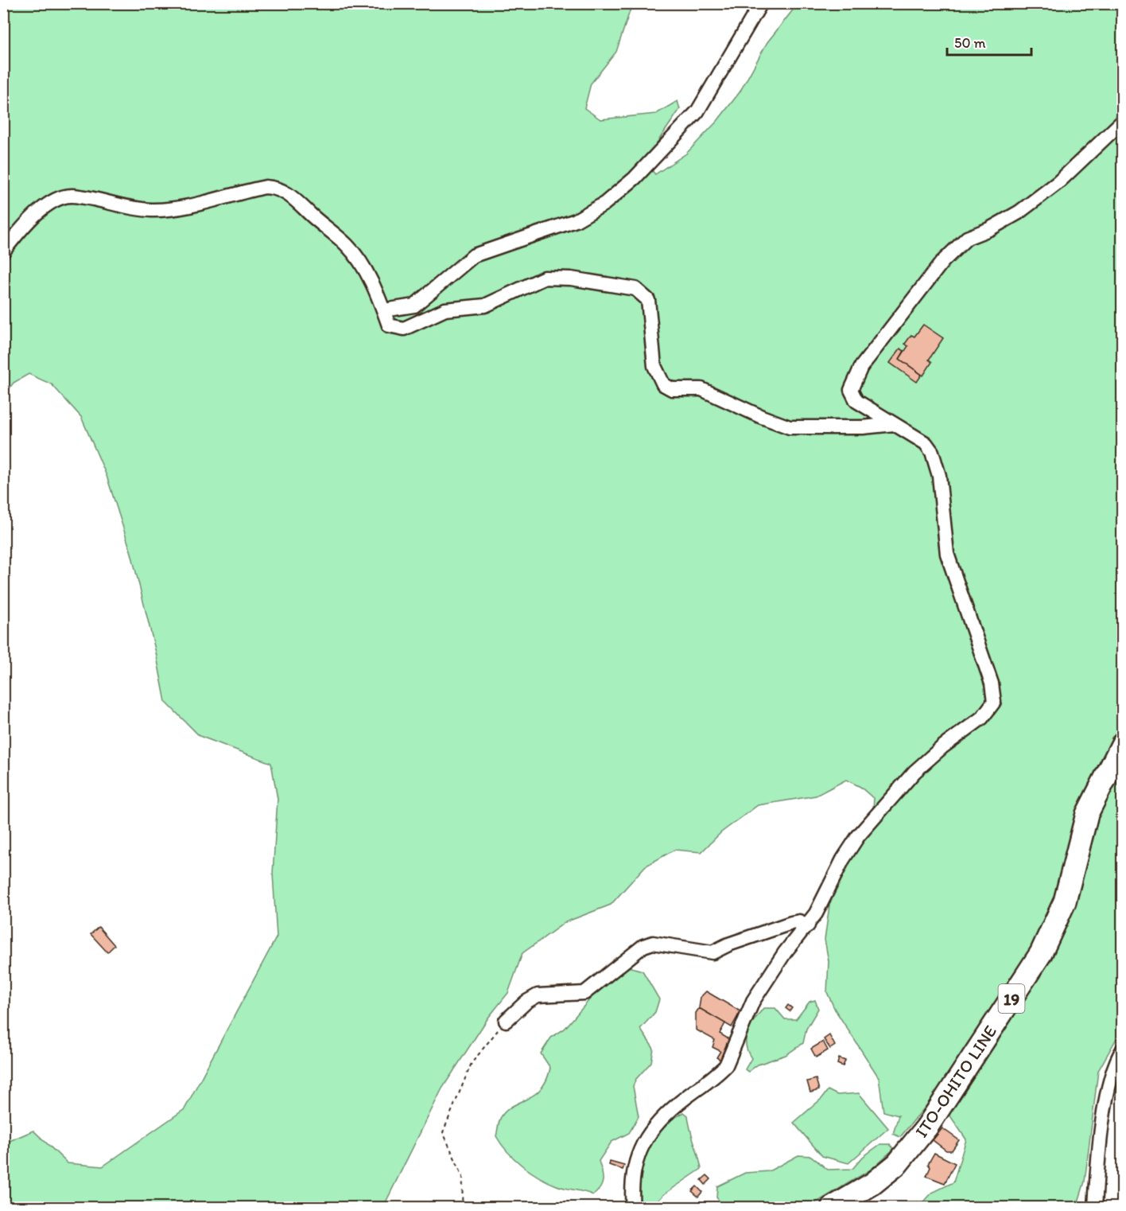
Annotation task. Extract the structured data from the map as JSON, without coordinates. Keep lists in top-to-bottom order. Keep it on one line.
{"streets":{"main road":["19","ITO-OHITO LINE"]},"scale_bar":"50 m"}
